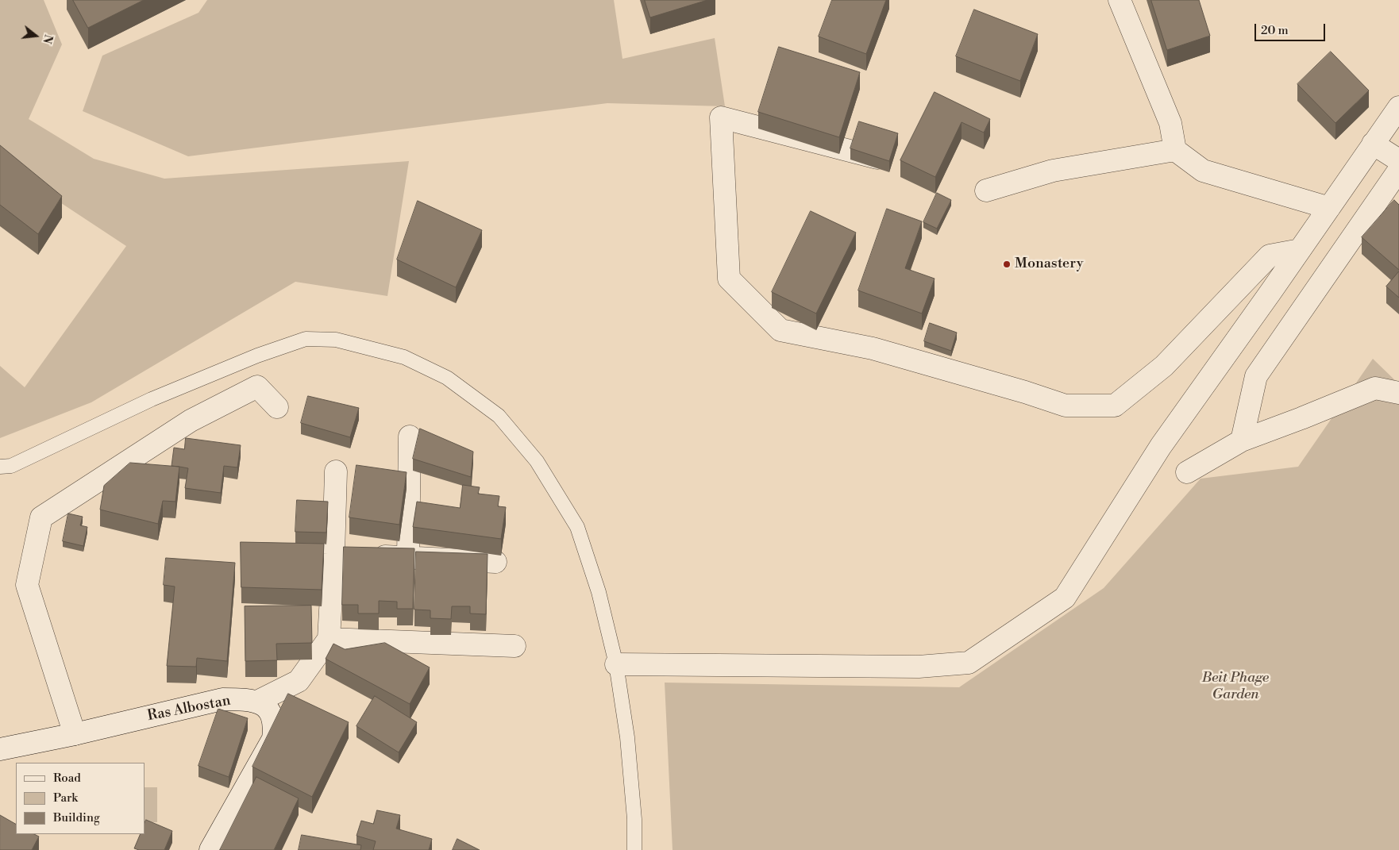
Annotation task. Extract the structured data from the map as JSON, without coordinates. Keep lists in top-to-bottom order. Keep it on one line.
{"streets":{"street":["Ras Albostan"]},"parks":["Beit Phage Garden"],"places":["Monastery"],"legend":["Road","Park","Building"],"scale_bar":"20 m","north":"right"}
